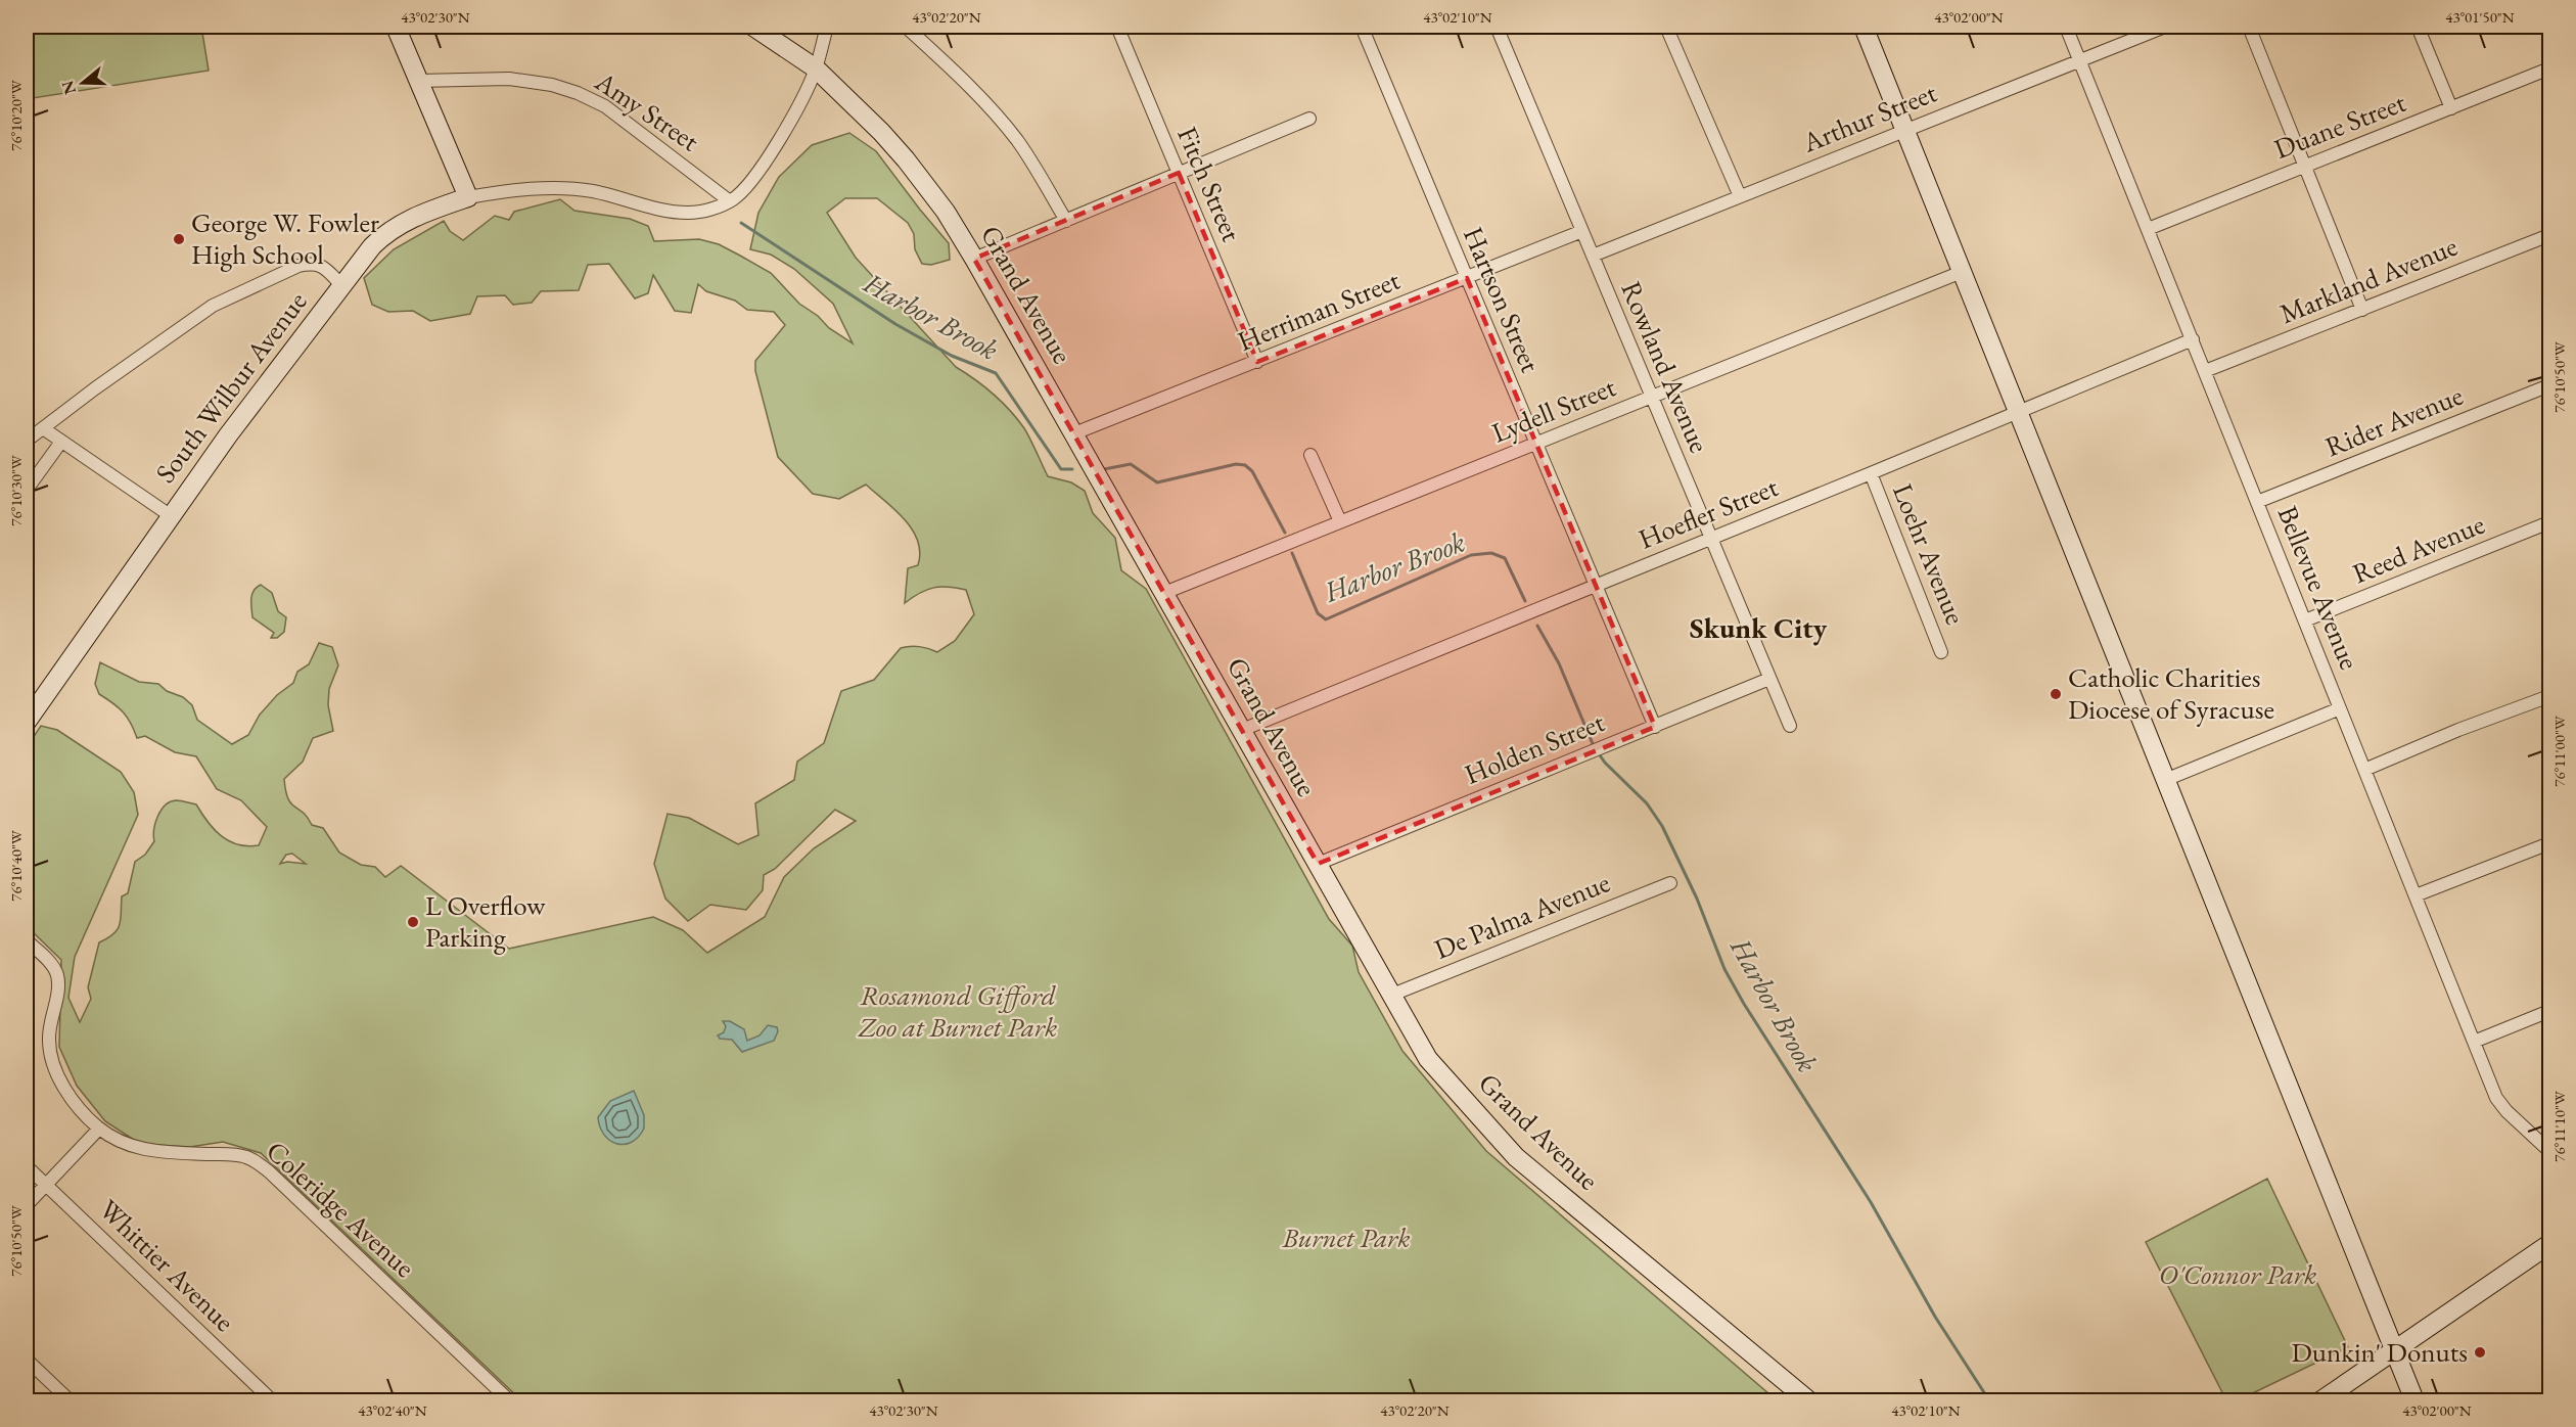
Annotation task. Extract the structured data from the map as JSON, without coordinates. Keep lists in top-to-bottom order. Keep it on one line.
{"streets":{"street":["Amy Street","Arthur Street","Duane Street","Fitch Street","Markland Avenue","Grand Avenue","Hartson Street","Herriman Street","Rowland Avenue","South Wilbur Avenue","Lydell Street","Rider Avenue","Hoefler Street","Reed Avenue","Loehr Avenue","Bellevue Avenue","Holden Street","De Palma Avenue","Coleridge Avenue","Whittier Avenue"]},"crossings":[["Amy Street","South Wilbur Avenue"],["Arthur Street","Rowland Avenue"],["Arthur Street","Bellevue Avenue"],["Duane Street","Bellevue Avenue"],["Fitch Street","Herriman Street"],["Markland Avenue","Bellevue Avenue"],["Grand Avenue","Herriman Street"],["Grand Avenue","Lydell Street"],["Grand Avenue","Hoefler Street"],["Grand Avenue","Holden Street"],["Grand Avenue","De Palma Avenue"],["Hartson Street","Herriman Street"],["Hartson Street","Lydell Street"],["Hartson Street","Hoefler Street"],["Hartson Street","Holden Street"],["Herriman Street","Rowland Avenue"],["Rowland Avenue","Lydell Street"],["Rowland Avenue","Hoefler Street"],["Rowland Avenue","Holden Street"],["Rider Avenue","Bellevue Avenue"],["Hoefler Street","Loehr Avenue"],["Hoefler Street","Bellevue Avenue"],["Reed Avenue","Bellevue Avenue"]],"districts":["Skunk City"],"water":["Harbor Brook"],"parks":["Rosamond Gifford Zoo at Burnet Park","Burnet Park","O'Connor Park"],"places":["George W. Fowler High School","Catholic Charities Diocese of Syracuse","L Overflow Parking","Dunkin' Donuts"],"north":"left","coordinates":["43°02'30\"N","43°02'20\"N","43°02'10\"N","43°02'00\"N","43°01'50\"N","76°10'20\"W","76°10'50\"W","76°10'30\"W","76°11'00\"W","76°10'40\"W","76°11'10\"W","43°02'40\"N"]}
